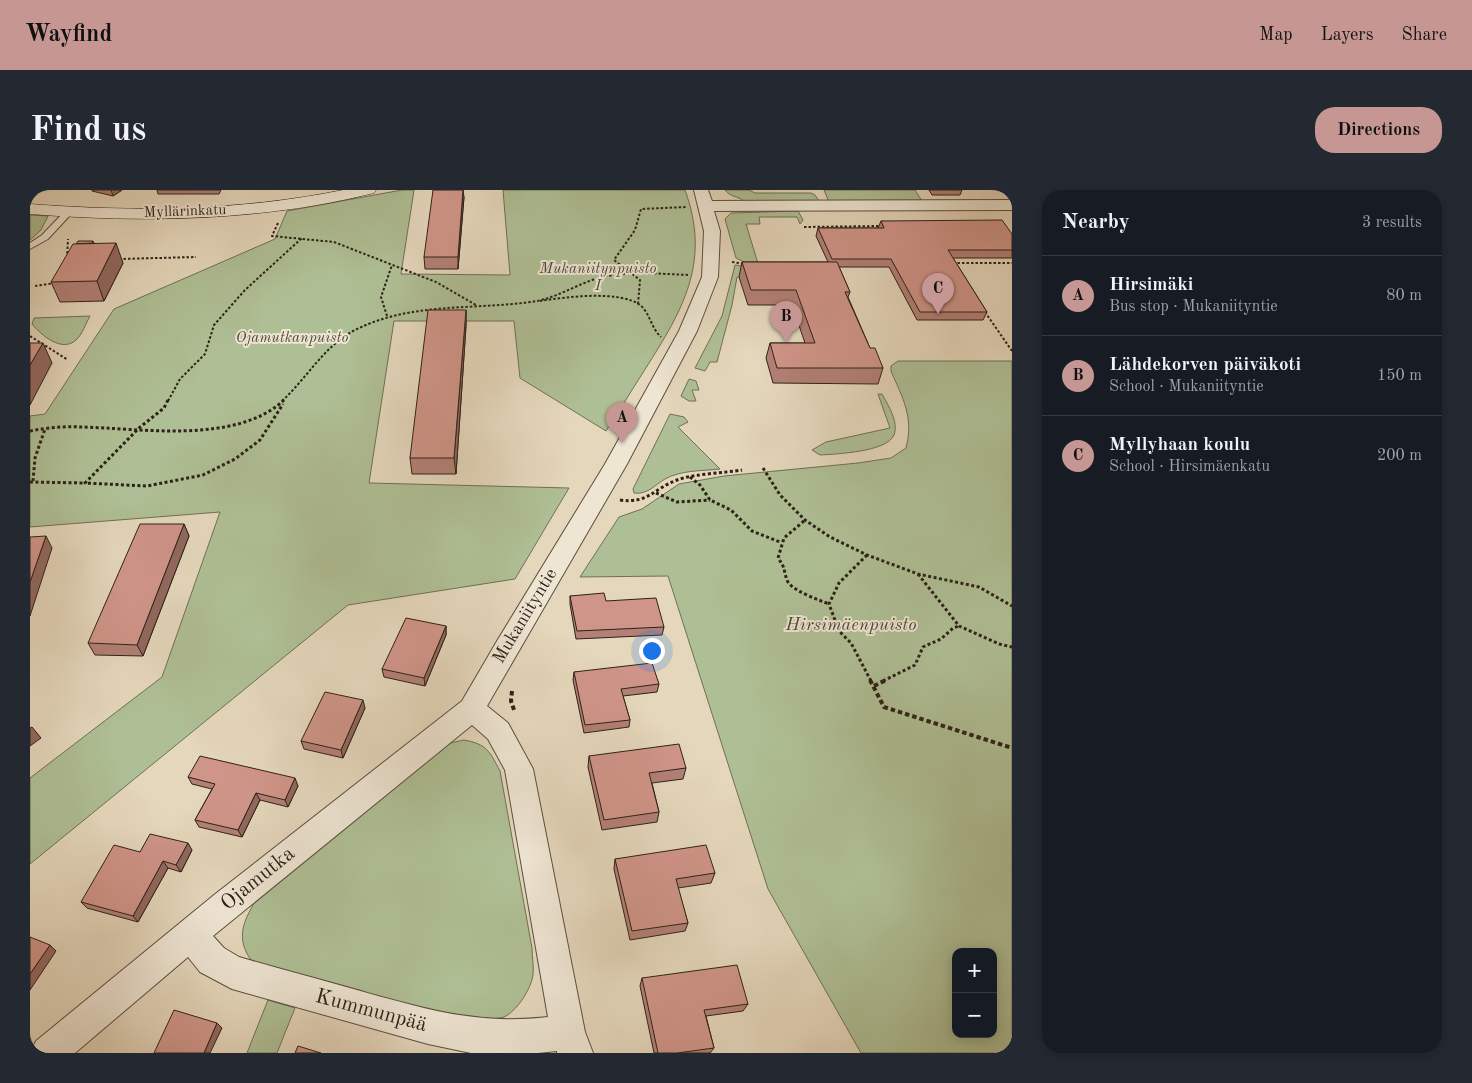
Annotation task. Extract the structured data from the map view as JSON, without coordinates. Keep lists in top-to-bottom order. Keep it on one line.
{"streets":{"street":["Myllärinkatu","Mukaniityntie","Ojamutka","Kummunpää"]},"crossings":[["Mukaniityntie","Ojamutka"],["Ojamutka","Kummunpää"]],"parks":["Mukaniitynpuisto I","Ojamutkanpuisto","Hirsimäenpuisto"],"page":{"header":"Wayfind","nav":["Map","Layers","Share"],"buttons":"Directions","title":"Find us","heading":["Nearby","3 results"],"list":[{"mark":"A","name":"Hirsimäki","note":"Bus stop · Mukaniityntie","value":"80 m"},{"mark":"B","name":"Lähdekorven päiväkoti","note":"School · Mukaniityntie","value":"150 m"},{"mark":"C","name":"Myllyhaan koulu","note":"School · Hirsimäenkatu","value":"200 m"}],"pins":["C","B","A"],"map_buttons":["+","−"]}}
